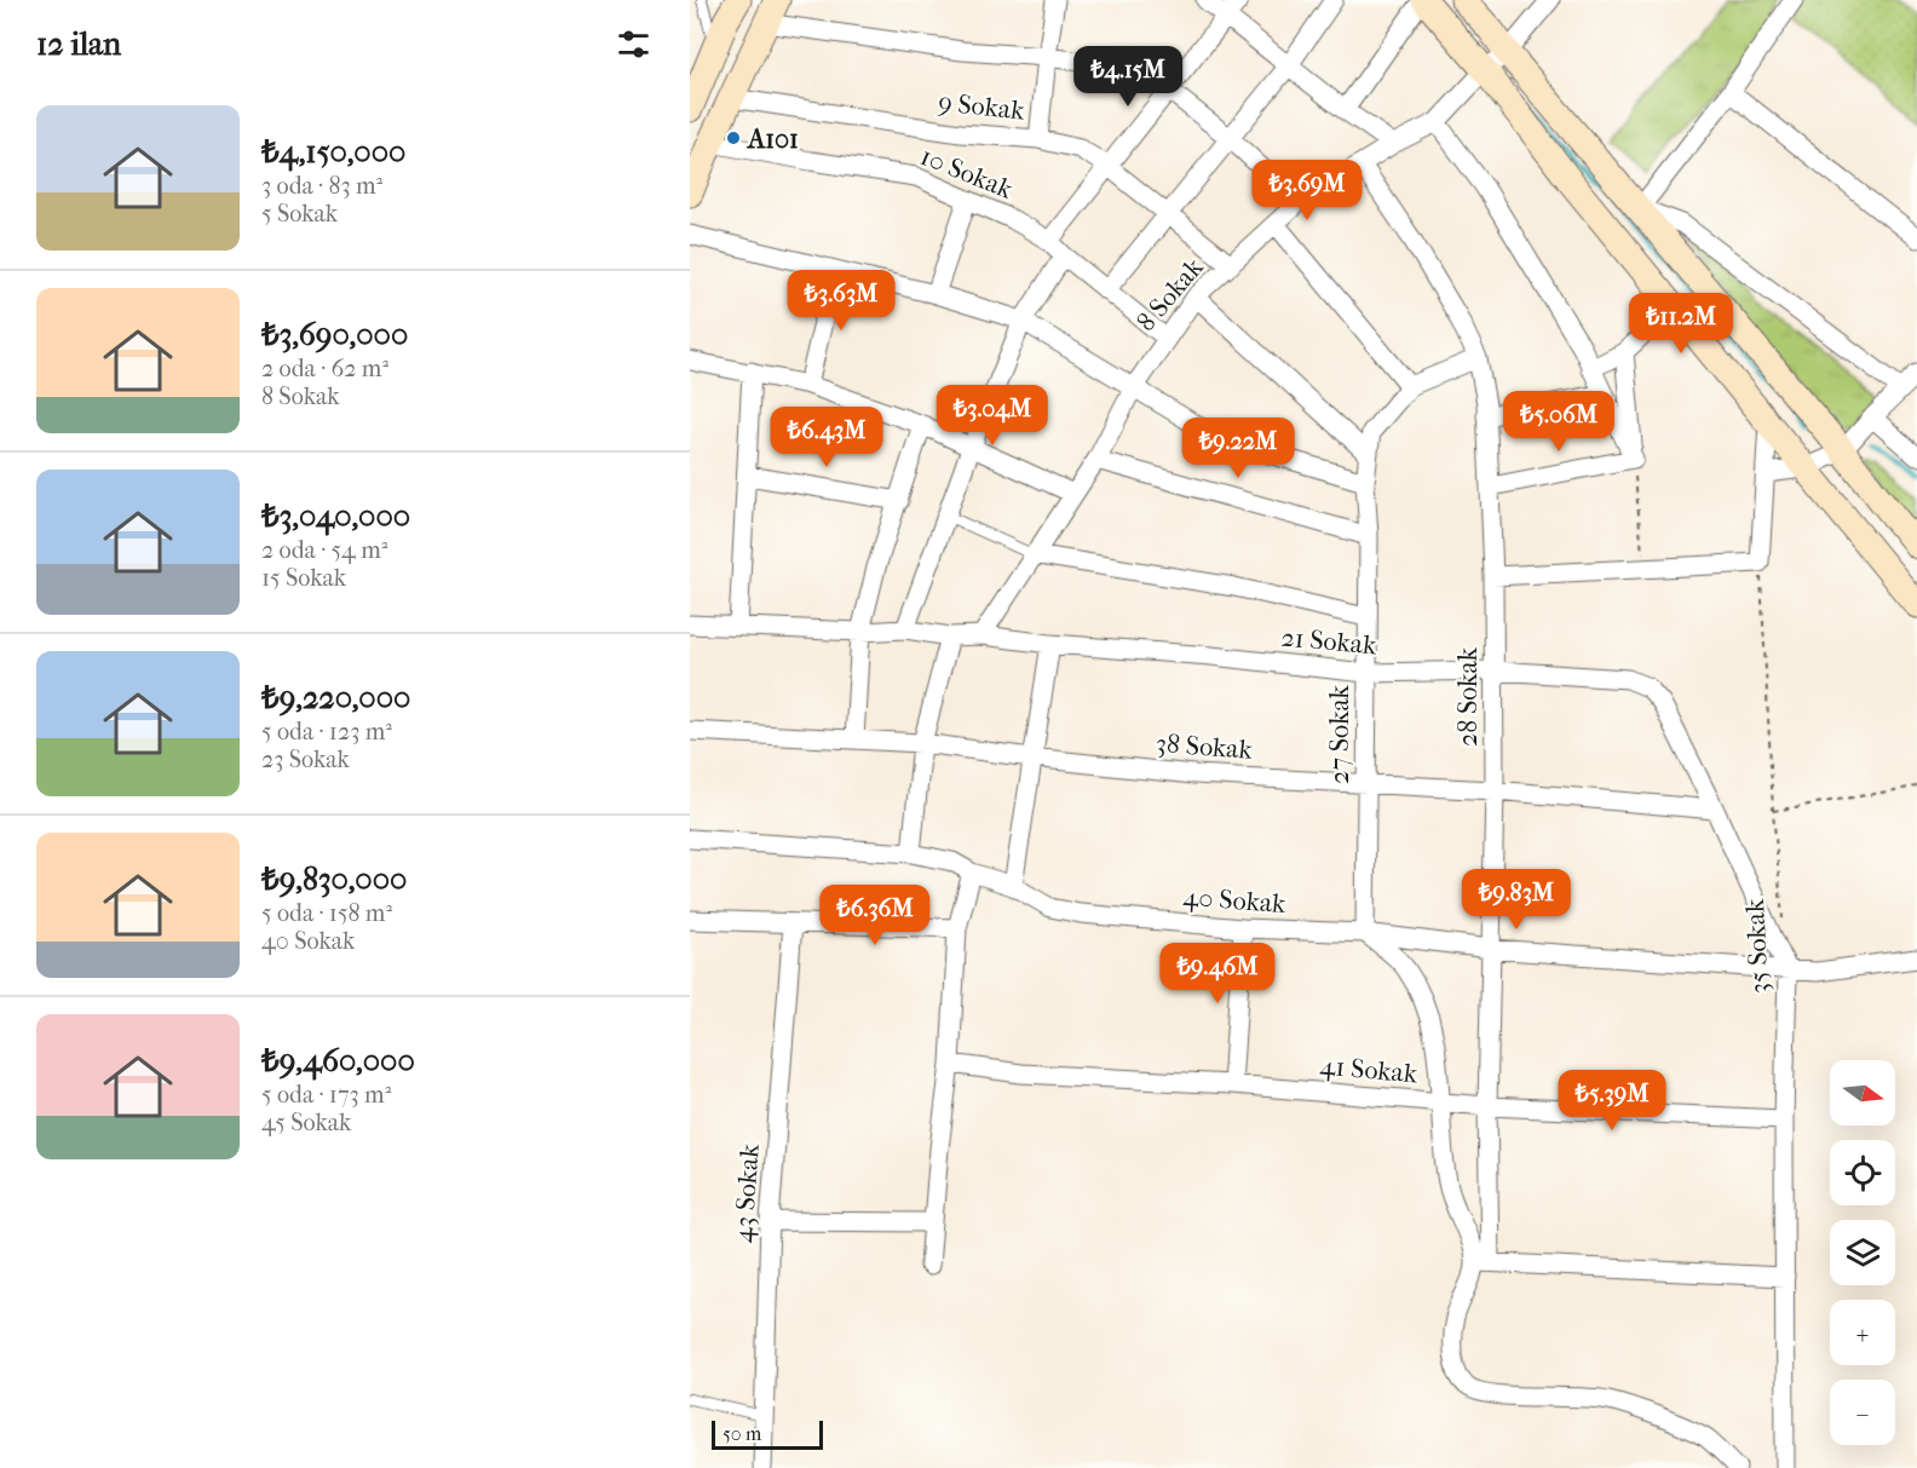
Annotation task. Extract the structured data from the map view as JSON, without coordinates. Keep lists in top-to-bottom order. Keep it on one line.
{"streets":{"street":["9 Sokak","10 Sokak","8 Sokak","21 Sokak","28 Sokak","27 Sokak","38 Sokak","40 Sokak","35 Sokak","41 Sokak","43 Sokak"]},"crossings":[["9 Sokak","8 Sokak"],["10 Sokak","8 Sokak"],["8 Sokak","21 Sokak"],["8 Sokak","28 Sokak"],["21 Sokak","28 Sokak"],["21 Sokak","27 Sokak"],["21 Sokak","38 Sokak"],["21 Sokak","40 Sokak"],["21 Sokak","35 Sokak"],["28 Sokak","27 Sokak"],["28 Sokak","38 Sokak"],["28 Sokak","40 Sokak"],["28 Sokak","41 Sokak"],["27 Sokak","38 Sokak"],["27 Sokak","40 Sokak"],["40 Sokak","35 Sokak"],["35 Sokak","41 Sokak"]],"places":["A101"],"scale_bar":"50 m","north":"right","page":{"heading":"12 ilan","price":["₺4.15M","₺3.69M","₺3.63M","₺11.2M","₺3.04M","₺5.06M","₺6.43M","₺9.22M","₺9.83M","₺6.36M","₺9.46M","₺5.39M"],"list":[{"name":"₺4,150,000","note":"3 oda · 83 m² · 5 Sokak"},{"name":"₺3,690,000","note":"2 oda · 62 m² · 8 Sokak"},{"name":"₺3,040,000","note":"2 oda · 54 m² · 15 Sokak"},{"name":"₺9,220,000","note":"5 oda · 123 m² · 23 Sokak"},{"name":"₺9,830,000","note":"5 oda · 158 m² · 40 Sokak"},{"name":"₺9,460,000","note":"5 oda · 173 m² · 45 Sokak"}],"map_buttons":["+","−"],"scale":"50 m"}}
